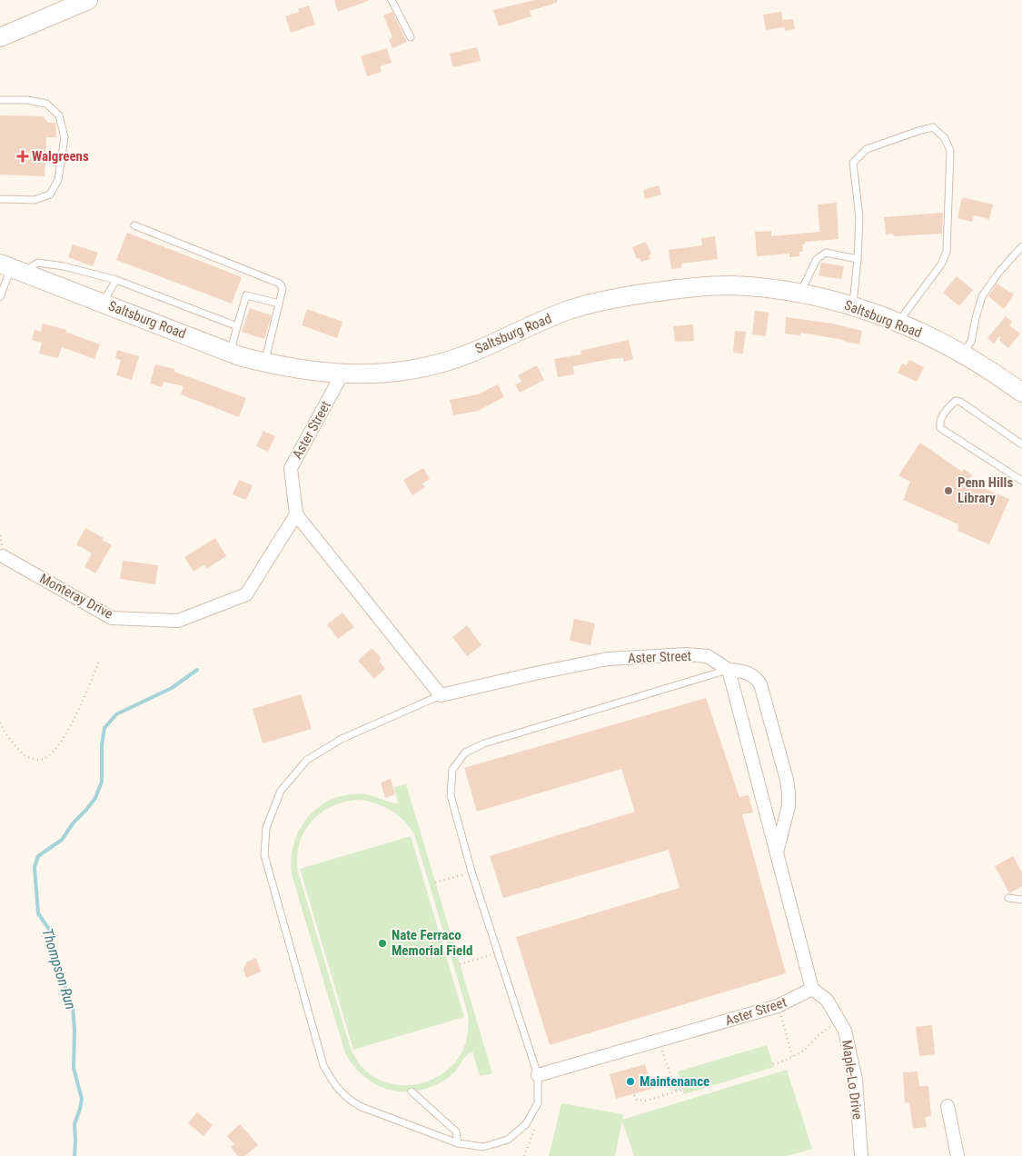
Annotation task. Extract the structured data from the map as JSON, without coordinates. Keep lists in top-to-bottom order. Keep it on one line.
{"streets":{"main road":["Saltsburg Road"],"street":["Aster Street","Monteray Drive","Maple-Lo Drive"]},"crossings":[["Saltsburg Road","Aster Street"],["Aster Street","Monteray Drive"],["Aster Street","Maple-Lo Drive"]],"water":["Thompson Run"],"places":{"health":["Walgreens"],"other":["Penn Hills Library","Nate Ferraco Memorial Field","Maintenance"]}}
